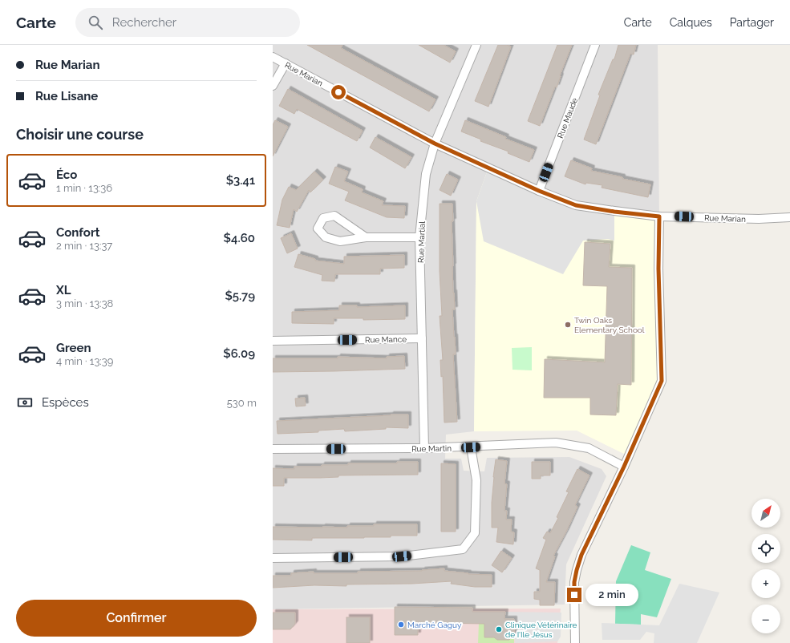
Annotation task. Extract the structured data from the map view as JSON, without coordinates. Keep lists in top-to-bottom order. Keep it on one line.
{"streets":{"street":["Rue Marian","Rue Maude","Rue Martial","Rue Mance","Rue Martin"]},"crossings":[["Rue Marian","Rue Maude"],["Rue Marian","Rue Martial"],["Rue Martial","Rue Mance"],["Rue Martial","Rue Martin"]],"places":["Twin Oaks Elementary School","Marché Gaguy","Clinique Vétérinaire de I'Ile Jésus"],"north":"top right","page":{"header":"Carte","search":"Rechercher","nav":["Carte","Calques","Partager"],"banner":["Rue Marian","Rue Lisane"],"heading":"Choisir une course","list":[{"name":"Éco","note":"1 min · 13:36","value":"$3.41"},{"name":"Confort","note":"2 min · 13:37","value":"$4.60"},{"name":"XL","note":"3 min · 13:38","value":"$5.79"},{"name":"Green","note":"4 min · 13:39","value":"$6.09"}],"pay":["Espèces","530 m"],"map_buttons":["+","−"],"bubble":"2 min","buttons":"Confirmer"}}
